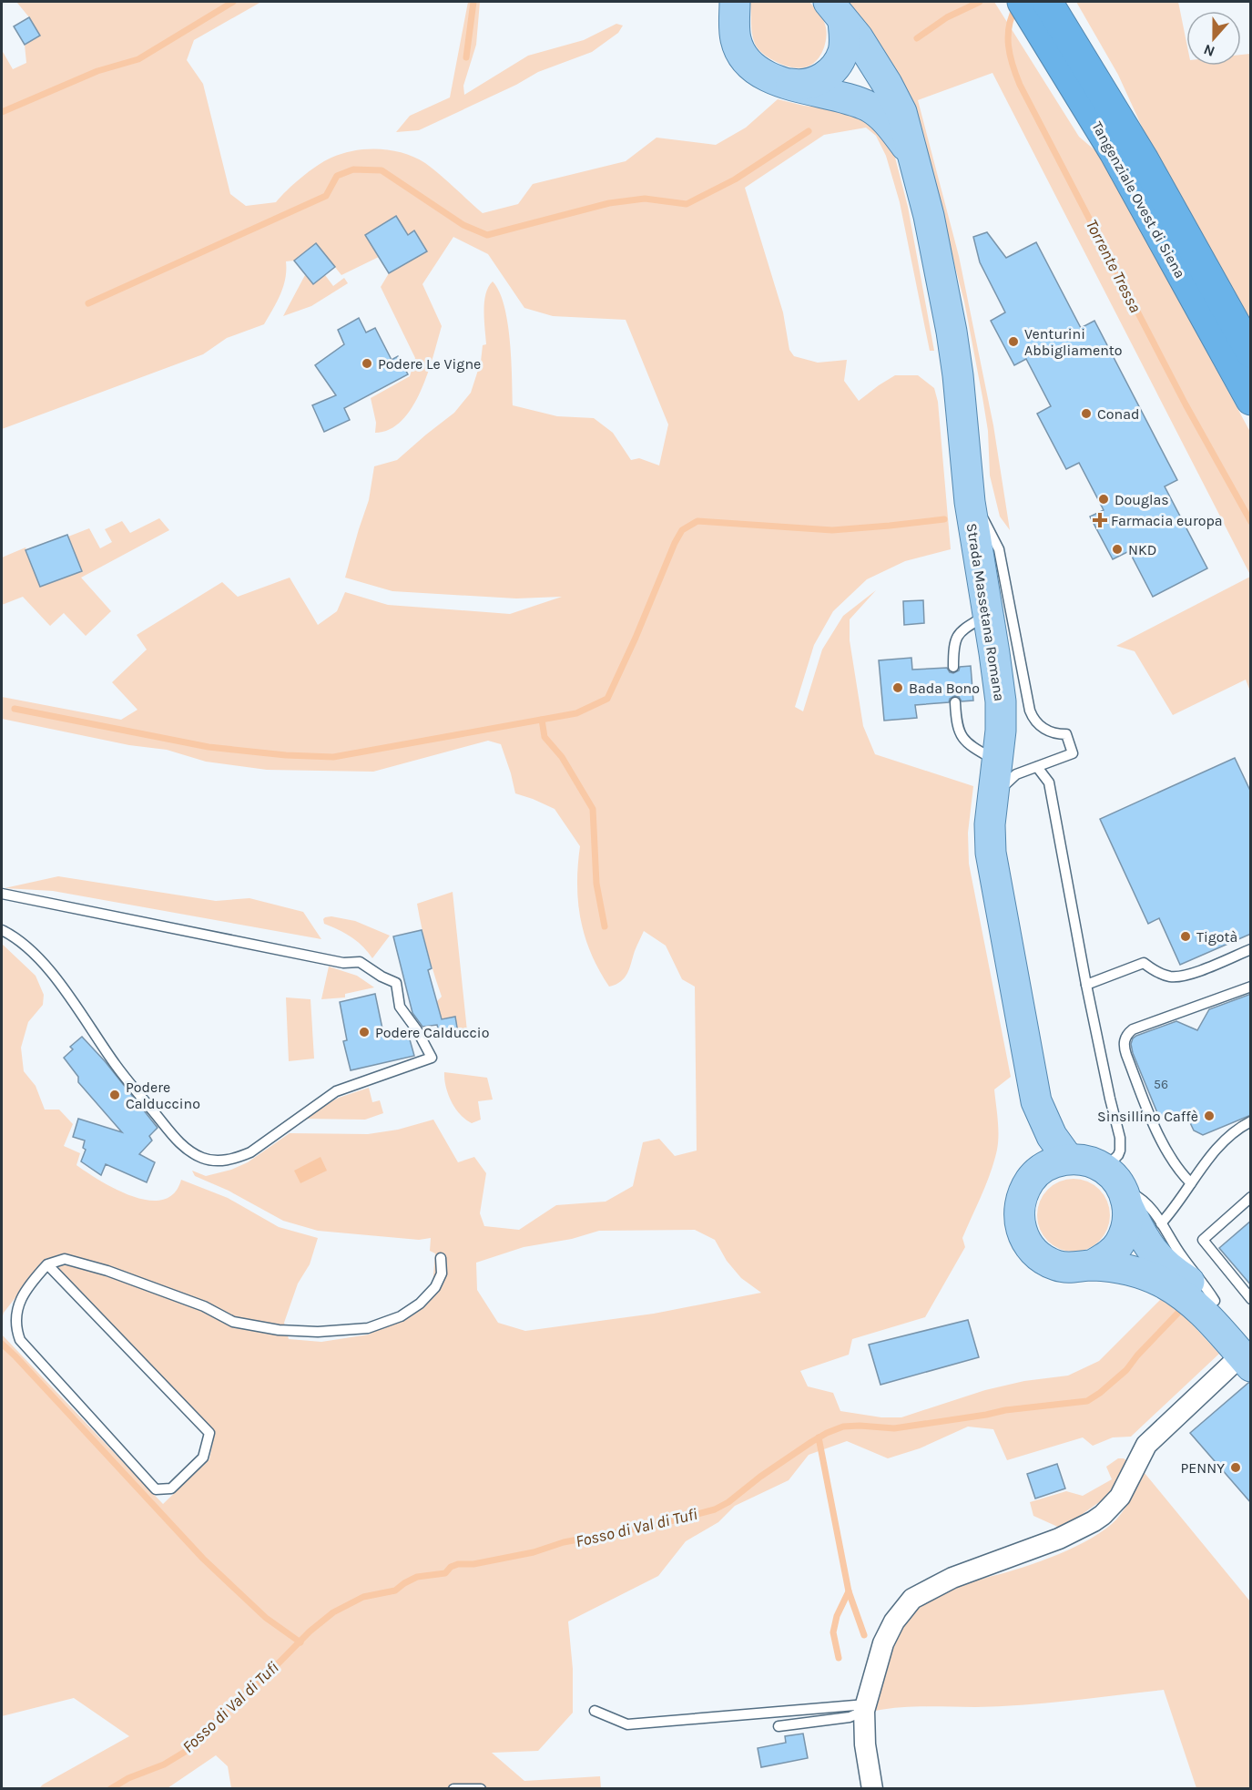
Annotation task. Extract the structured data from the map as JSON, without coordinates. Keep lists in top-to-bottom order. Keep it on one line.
{"streets":{"highway":["Tangenziale Ovest di Siena"],"main road":["Strada Massetana Romana"]},"water":["Torrente Tressa","Fosso di Val di Tufi"],"places":{"other":["Venturini Abbigliamento","Podere Le Vigne","Conad","Douglas","NKD","Bada Bono","Tigotà","Podere Calduccio","Podere Calduccino","Sinsillino Caffè","PENNY"],"health":["Farmacia europa"]},"house_numbers":["56"],"north":"bottom"}
